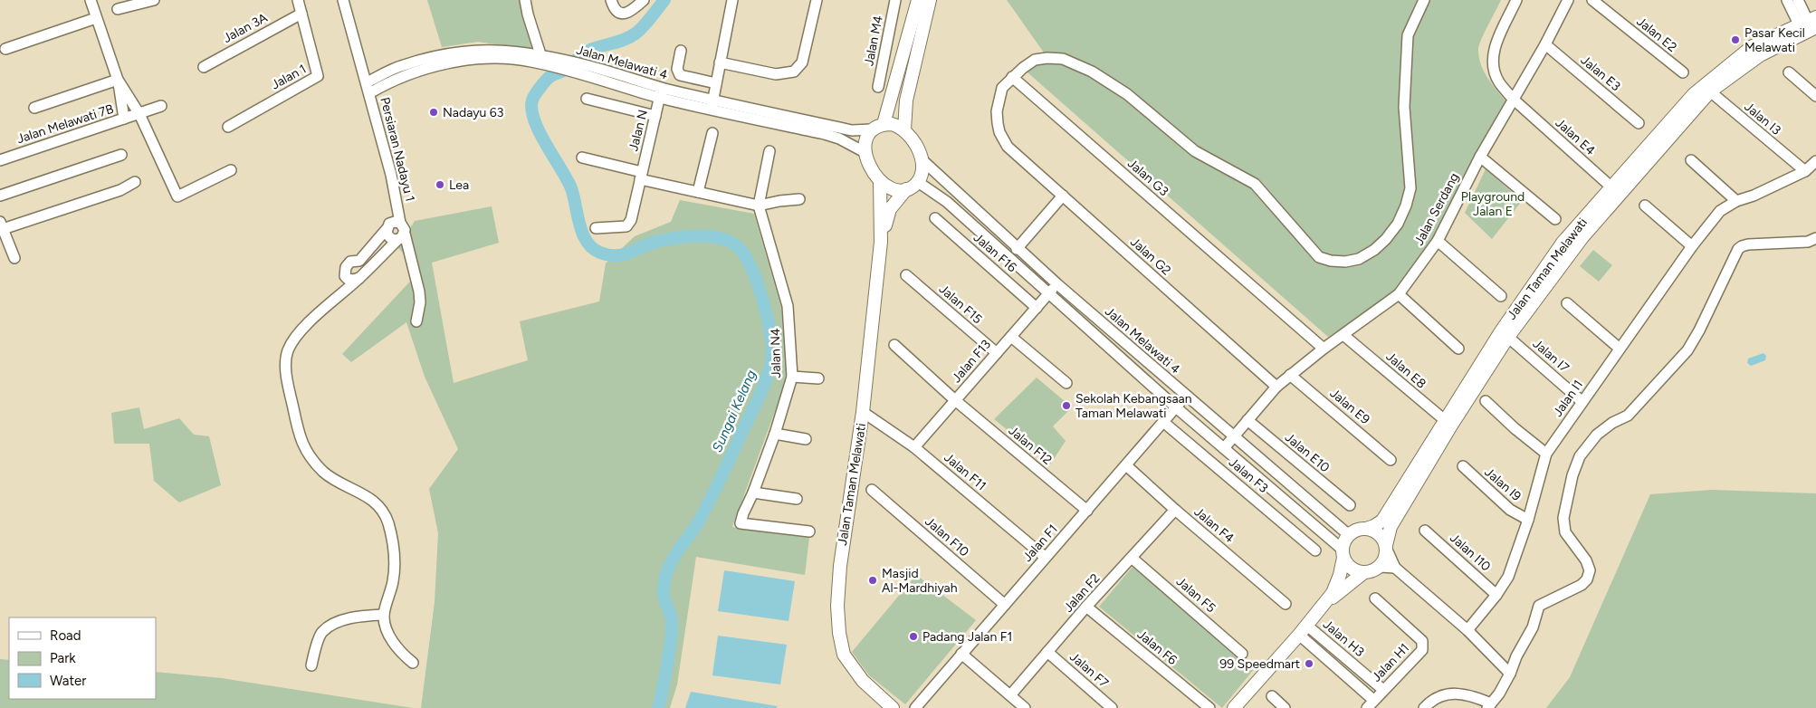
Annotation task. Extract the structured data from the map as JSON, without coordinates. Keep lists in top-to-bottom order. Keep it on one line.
{"streets":{"main road":["Jalan Taman Melawati"],"street":["Jalan 3A","Jalan E2","Jalan M4","Jalan Melawati 4","Jalan E3","Jalan 1","Jalan I3","Jalan Melawati 7B","Jalan N","Jalan E4","Persiaran Nadayu 1","Jalan G3","Jalan Serdang","Jalan F16","Jalan G2","Jalan F15","Jalan N4","Jalan I7","Jalan F13","Jalan E8","Jalan I1","Jalan E9","Jalan F12","Jalan E10","Jalan F11","Jalan F3","Jalan I9","Jalan F4","Jalan F10","Jalan F1","Jalan I10","Jalan F2","Jalan F5","Jalan H3","Jalan F6","Jalan H1","Jalan F7"]},"crossings":[["Jalan 3A","Jalan 1"],["Jalan Melawati 4","Jalan N"],["Jalan Melawati 4","Persiaran Nadayu 1"],["Jalan Melawati 4","Jalan Serdang"],["Jalan Melawati 4","Jalan Taman Melawati"],["Jalan Melawati 4","Jalan F13"],["Jalan Melawati 4","Jalan F1"],["Jalan E3","Jalan Serdang"],["Jalan I3","Jalan Taman Melawati"],["Jalan I3","Jalan I1"],["Jalan E4","Jalan Serdang"],["Jalan E4","Jalan Taman Melawati"],["Jalan G3","Jalan Serdang"],["Jalan G3","Jalan G2"],["Jalan Serdang","Jalan G2"],["Jalan Serdang","Jalan E8"],["Jalan Serdang","Jalan E9"],["Jalan Serdang","Jalan E10"],["Jalan F16","Jalan F13"],["Jalan Taman Melawati","Jalan I7"],["Jalan Taman Melawati","Jalan E8"],["Jalan Taman Melawati","Jalan F11"],["Jalan F15","Jalan F13"],["Jalan I7","Jalan I1"],["Jalan F13","Jalan F12"],["Jalan F13","Jalan F11"],["Jalan I1","Jalan I9"],["Jalan I1","Jalan I10"],["Jalan F12","Jalan F1"],["Jalan F11","Jalan F1"],["Jalan F3","Jalan F1"],["Jalan F4","Jalan F1"],["Jalan F4","Jalan F2"],["Jalan F10","Jalan F1"],["Jalan F2","Jalan F5"],["Jalan F2","Jalan F6"],["Jalan F2","Jalan F7"],["Jalan H3","Jalan H1"]],"water":["Sungai Kelang"],"parks":["Playground Jalan E"],"places":["Pasar Kecil Melawati","Nadayu 63","Lea","Sekolah Kebangsaan Taman Melawati","Masjid Al-Mardhiyah","Padang Jalan F1","99 Speedmart"],"legend":["Road","Park","Water"]}
